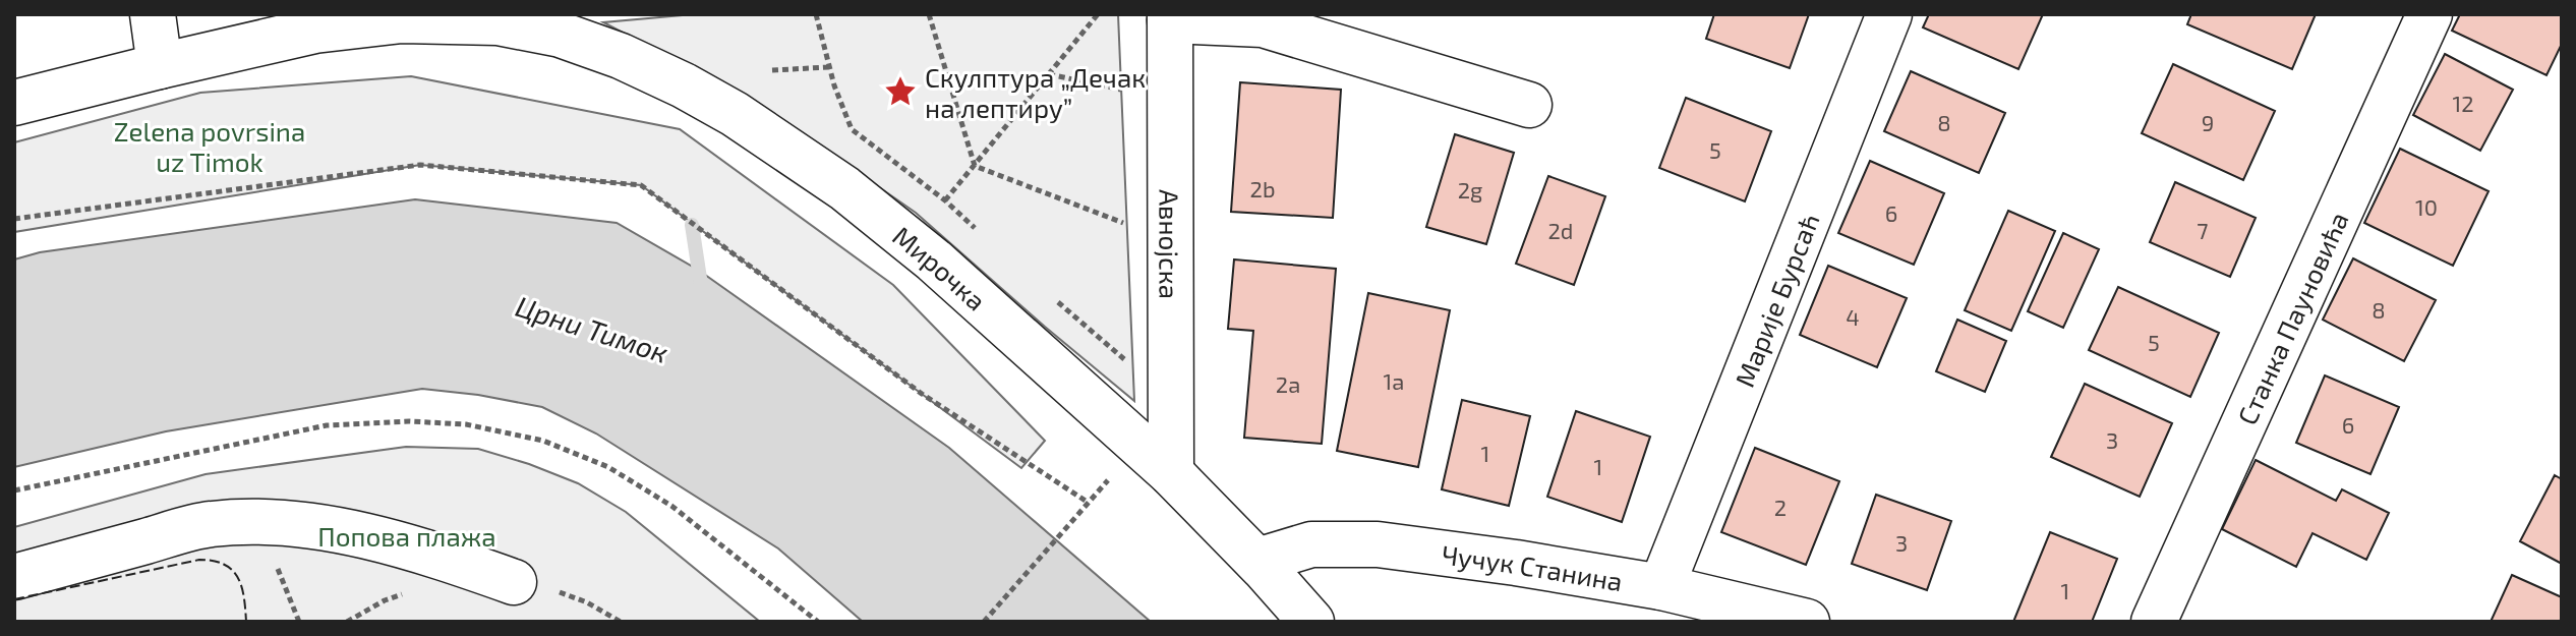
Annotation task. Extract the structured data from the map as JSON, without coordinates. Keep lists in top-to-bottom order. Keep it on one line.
{"streets":{"street":["Авнојска","Мирочка","Марије Бурсаћ","Станка Пауновића","Чучук Станина"]},"crossings":[["Авнојска","Мирочка"],["Мирочка","Чучук Станина"],["Марије Бурсаћ","Чучук Станина"]],"water":["Црни Тимок"],"parks":["Zelena povrsina uz Timok","Попова плажа"],"places":{"place":["Скулптура „Дечак на лептиру”"]},"house_numbers":["12","8","9","5","2b","2g","10","6","2d","7","8","4","5","1a","2a","6","3","1","1","2","3","1"]}
